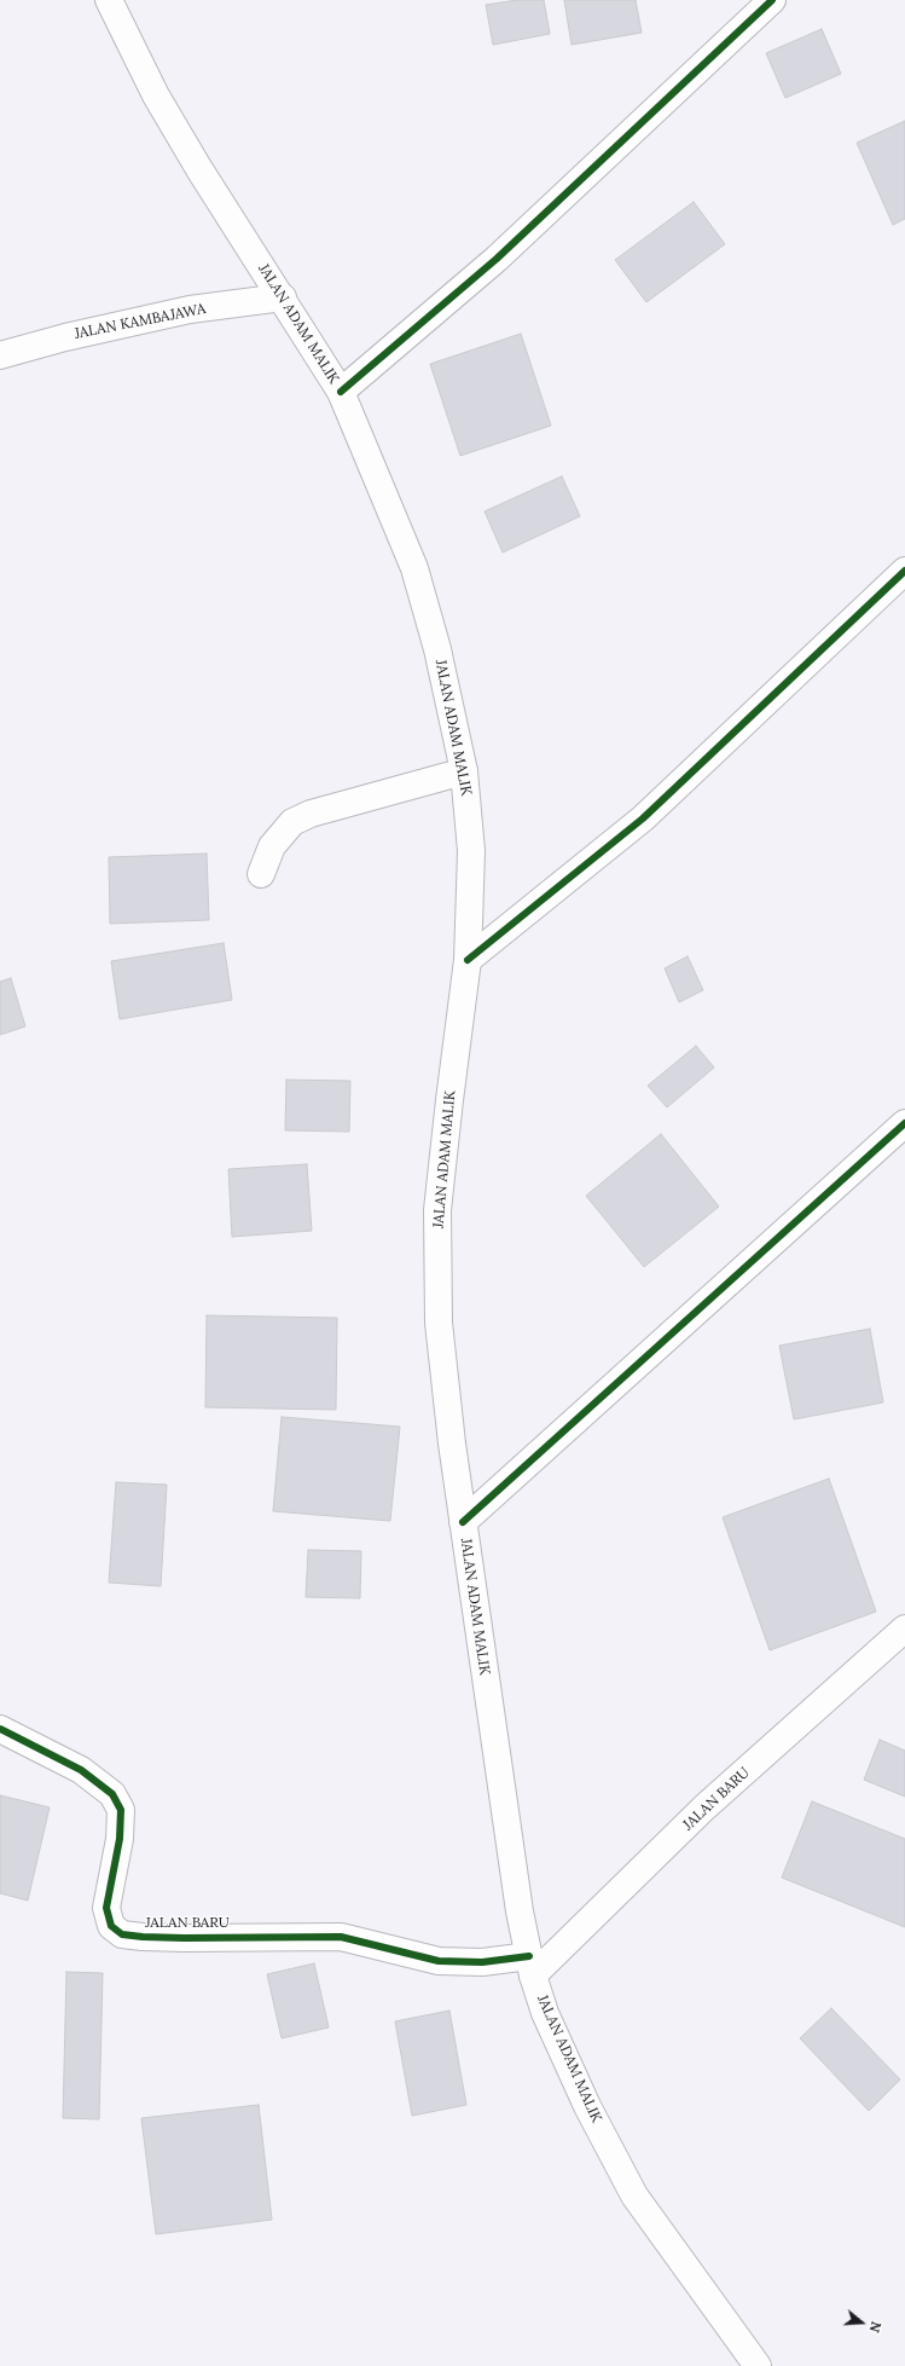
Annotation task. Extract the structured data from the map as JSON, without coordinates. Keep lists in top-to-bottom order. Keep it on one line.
{"streets":{"main road":["JALAN KAMBAJAWA","JALAN ADAM MALIK","JALAN BARU"]},"crossings":[["JALAN KAMBAJAWA","JALAN ADAM MALIK"],["JALAN ADAM MALIK","JALAN BARU"]],"north":"right"}
